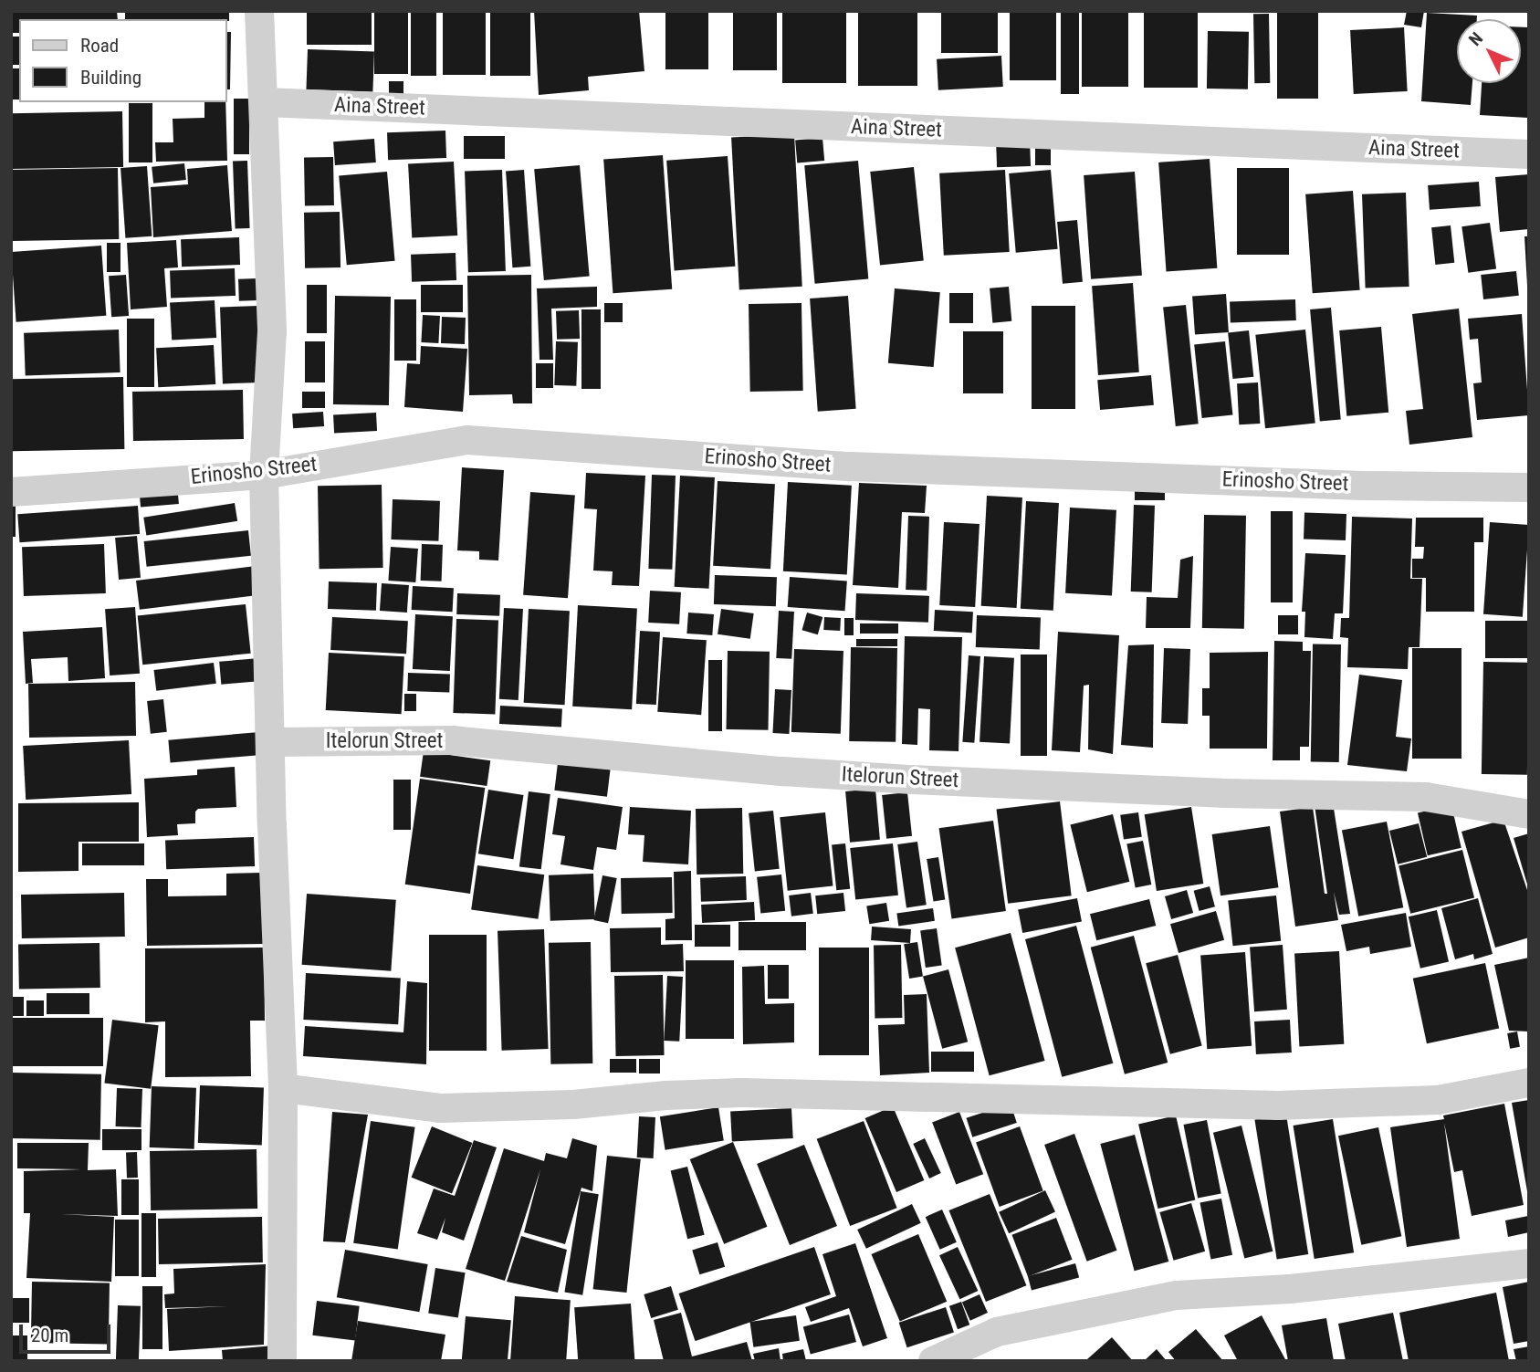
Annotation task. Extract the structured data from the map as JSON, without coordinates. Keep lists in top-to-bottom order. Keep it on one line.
{"streets":{"street":["Aina Street","Erinosho Street","Itelorun Street"]},"legend":["Road","Building"],"scale_bar":"20 m","north":"top left"}
